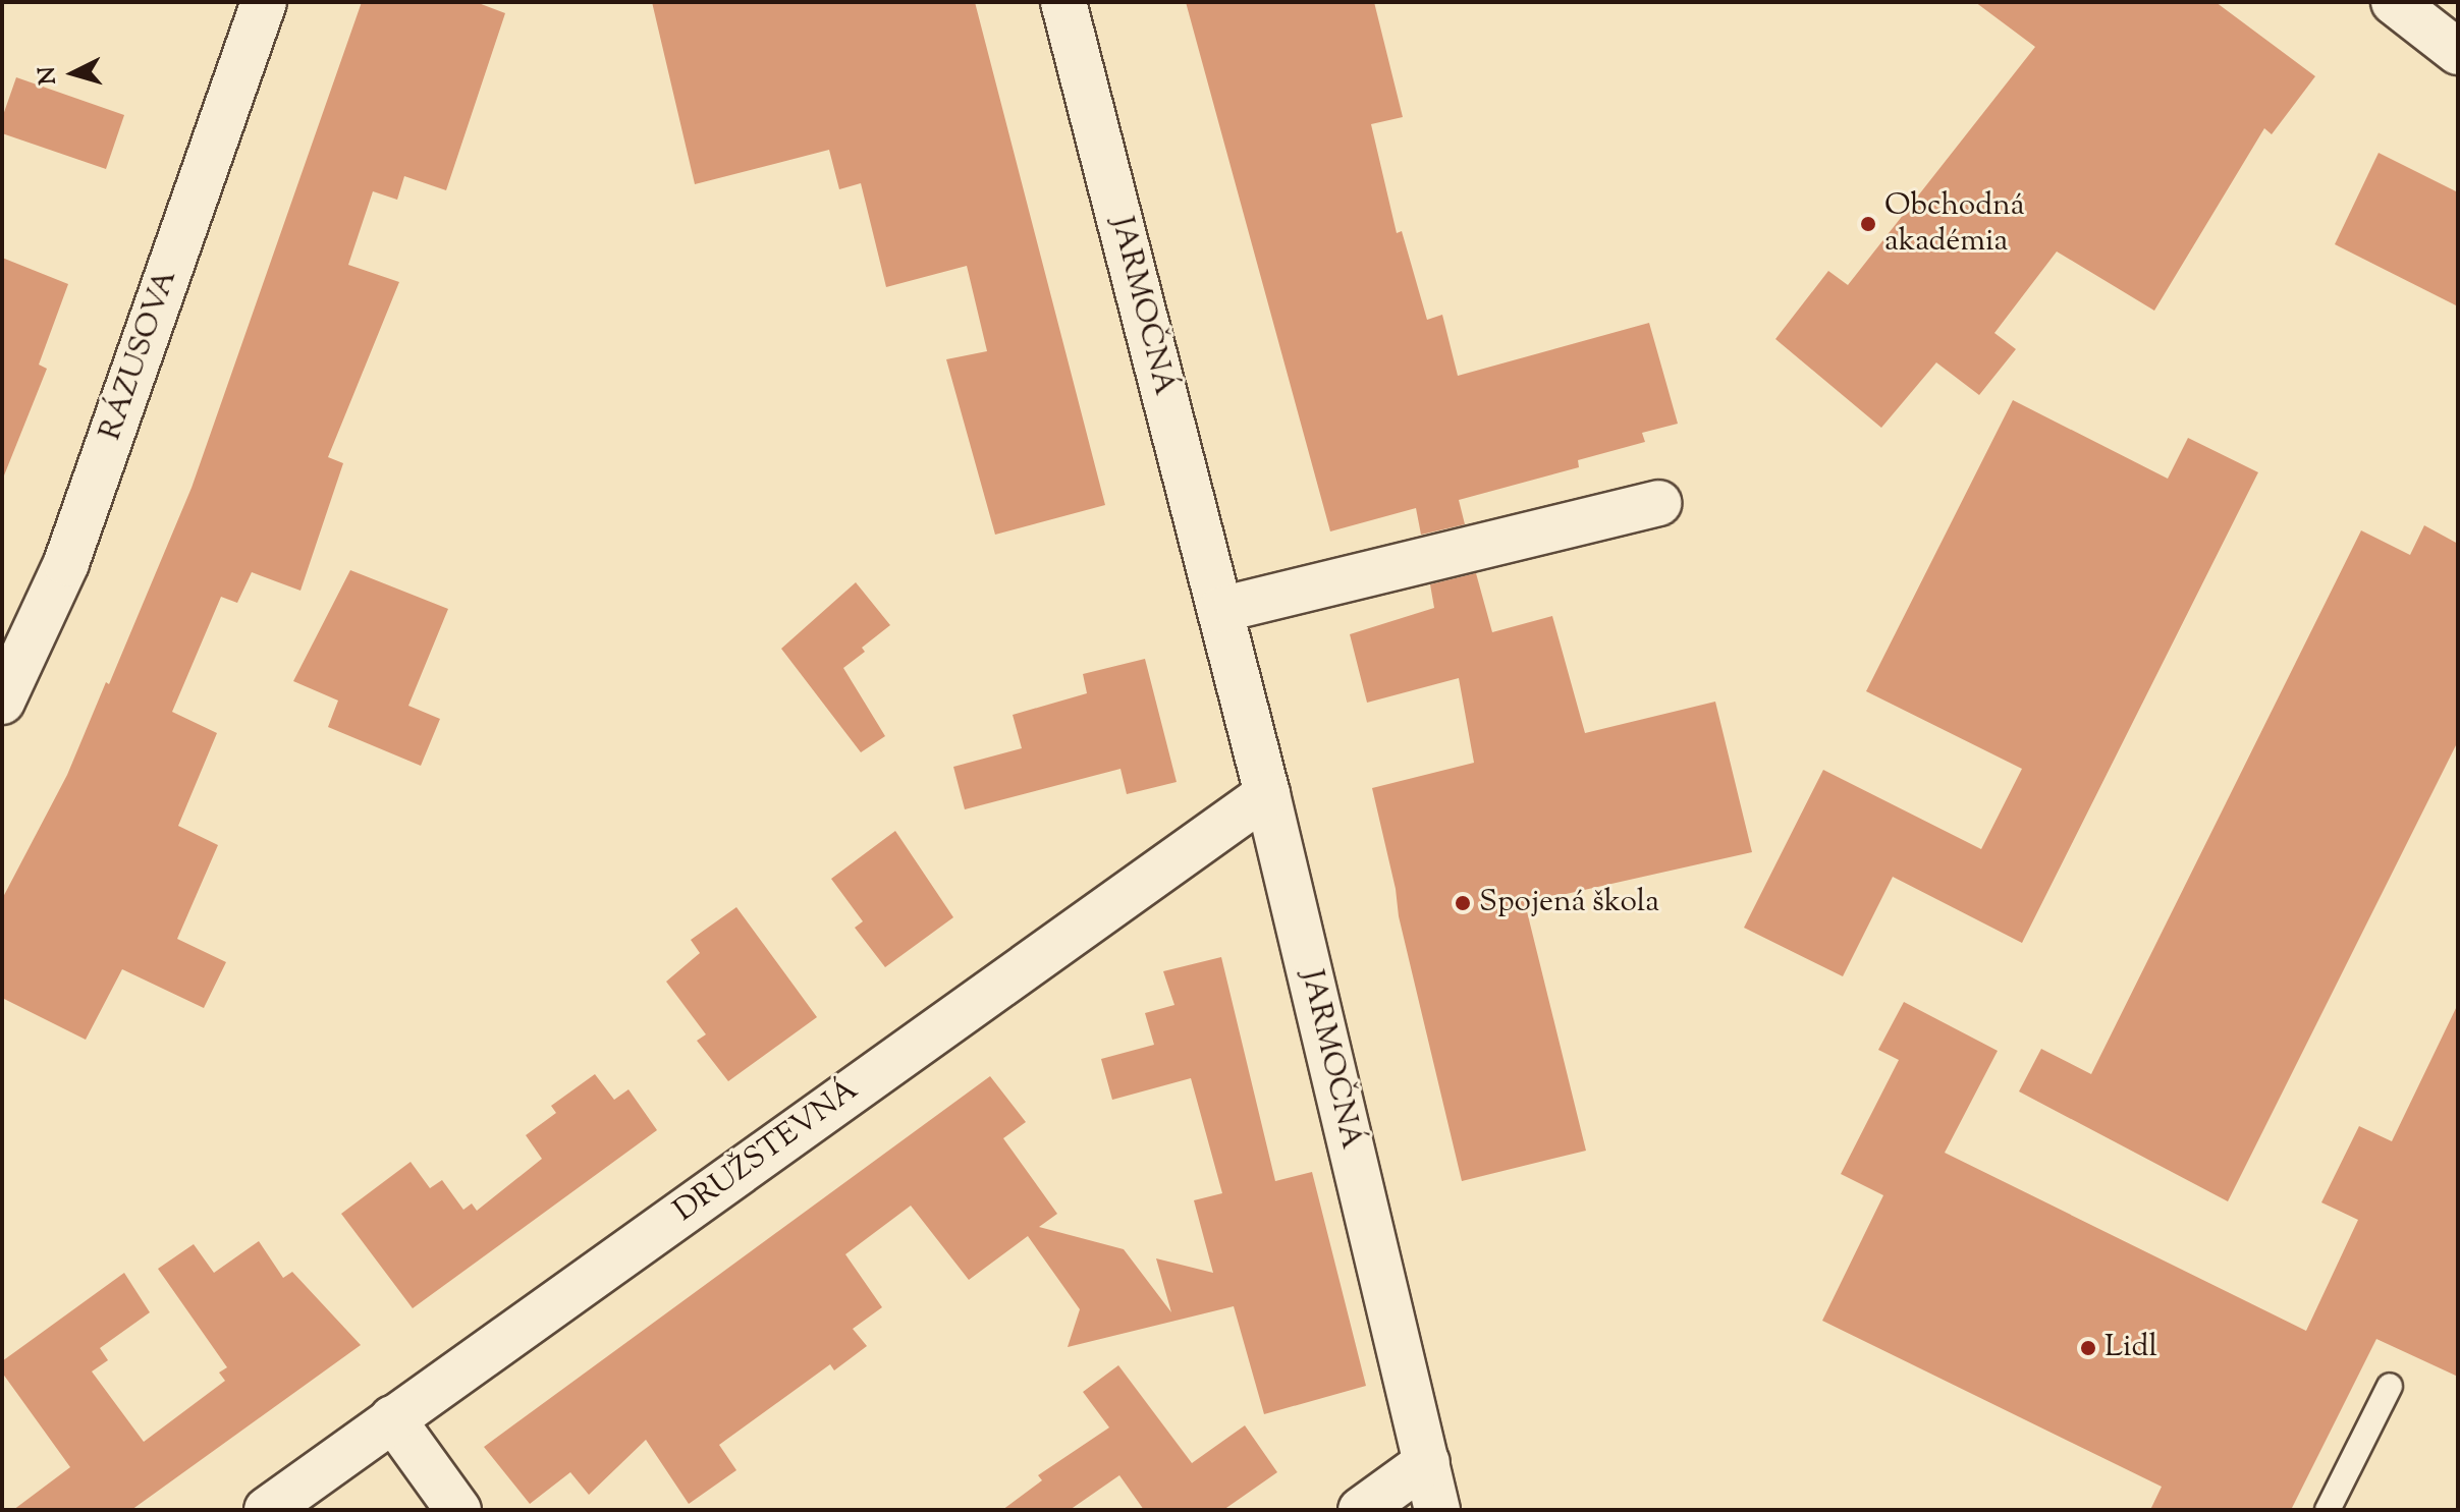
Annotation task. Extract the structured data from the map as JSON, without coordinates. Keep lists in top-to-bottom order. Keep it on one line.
{"streets":{"street":["JARMOČNÁ","RÁZUSOVA","DRUŽSTEVNÁ"]},"crossings":[["JARMOČNÁ","DRUŽSTEVNÁ"]],"places":["Obchodná akadémia","Spojená škola","Lidl"],"north":"left"}
